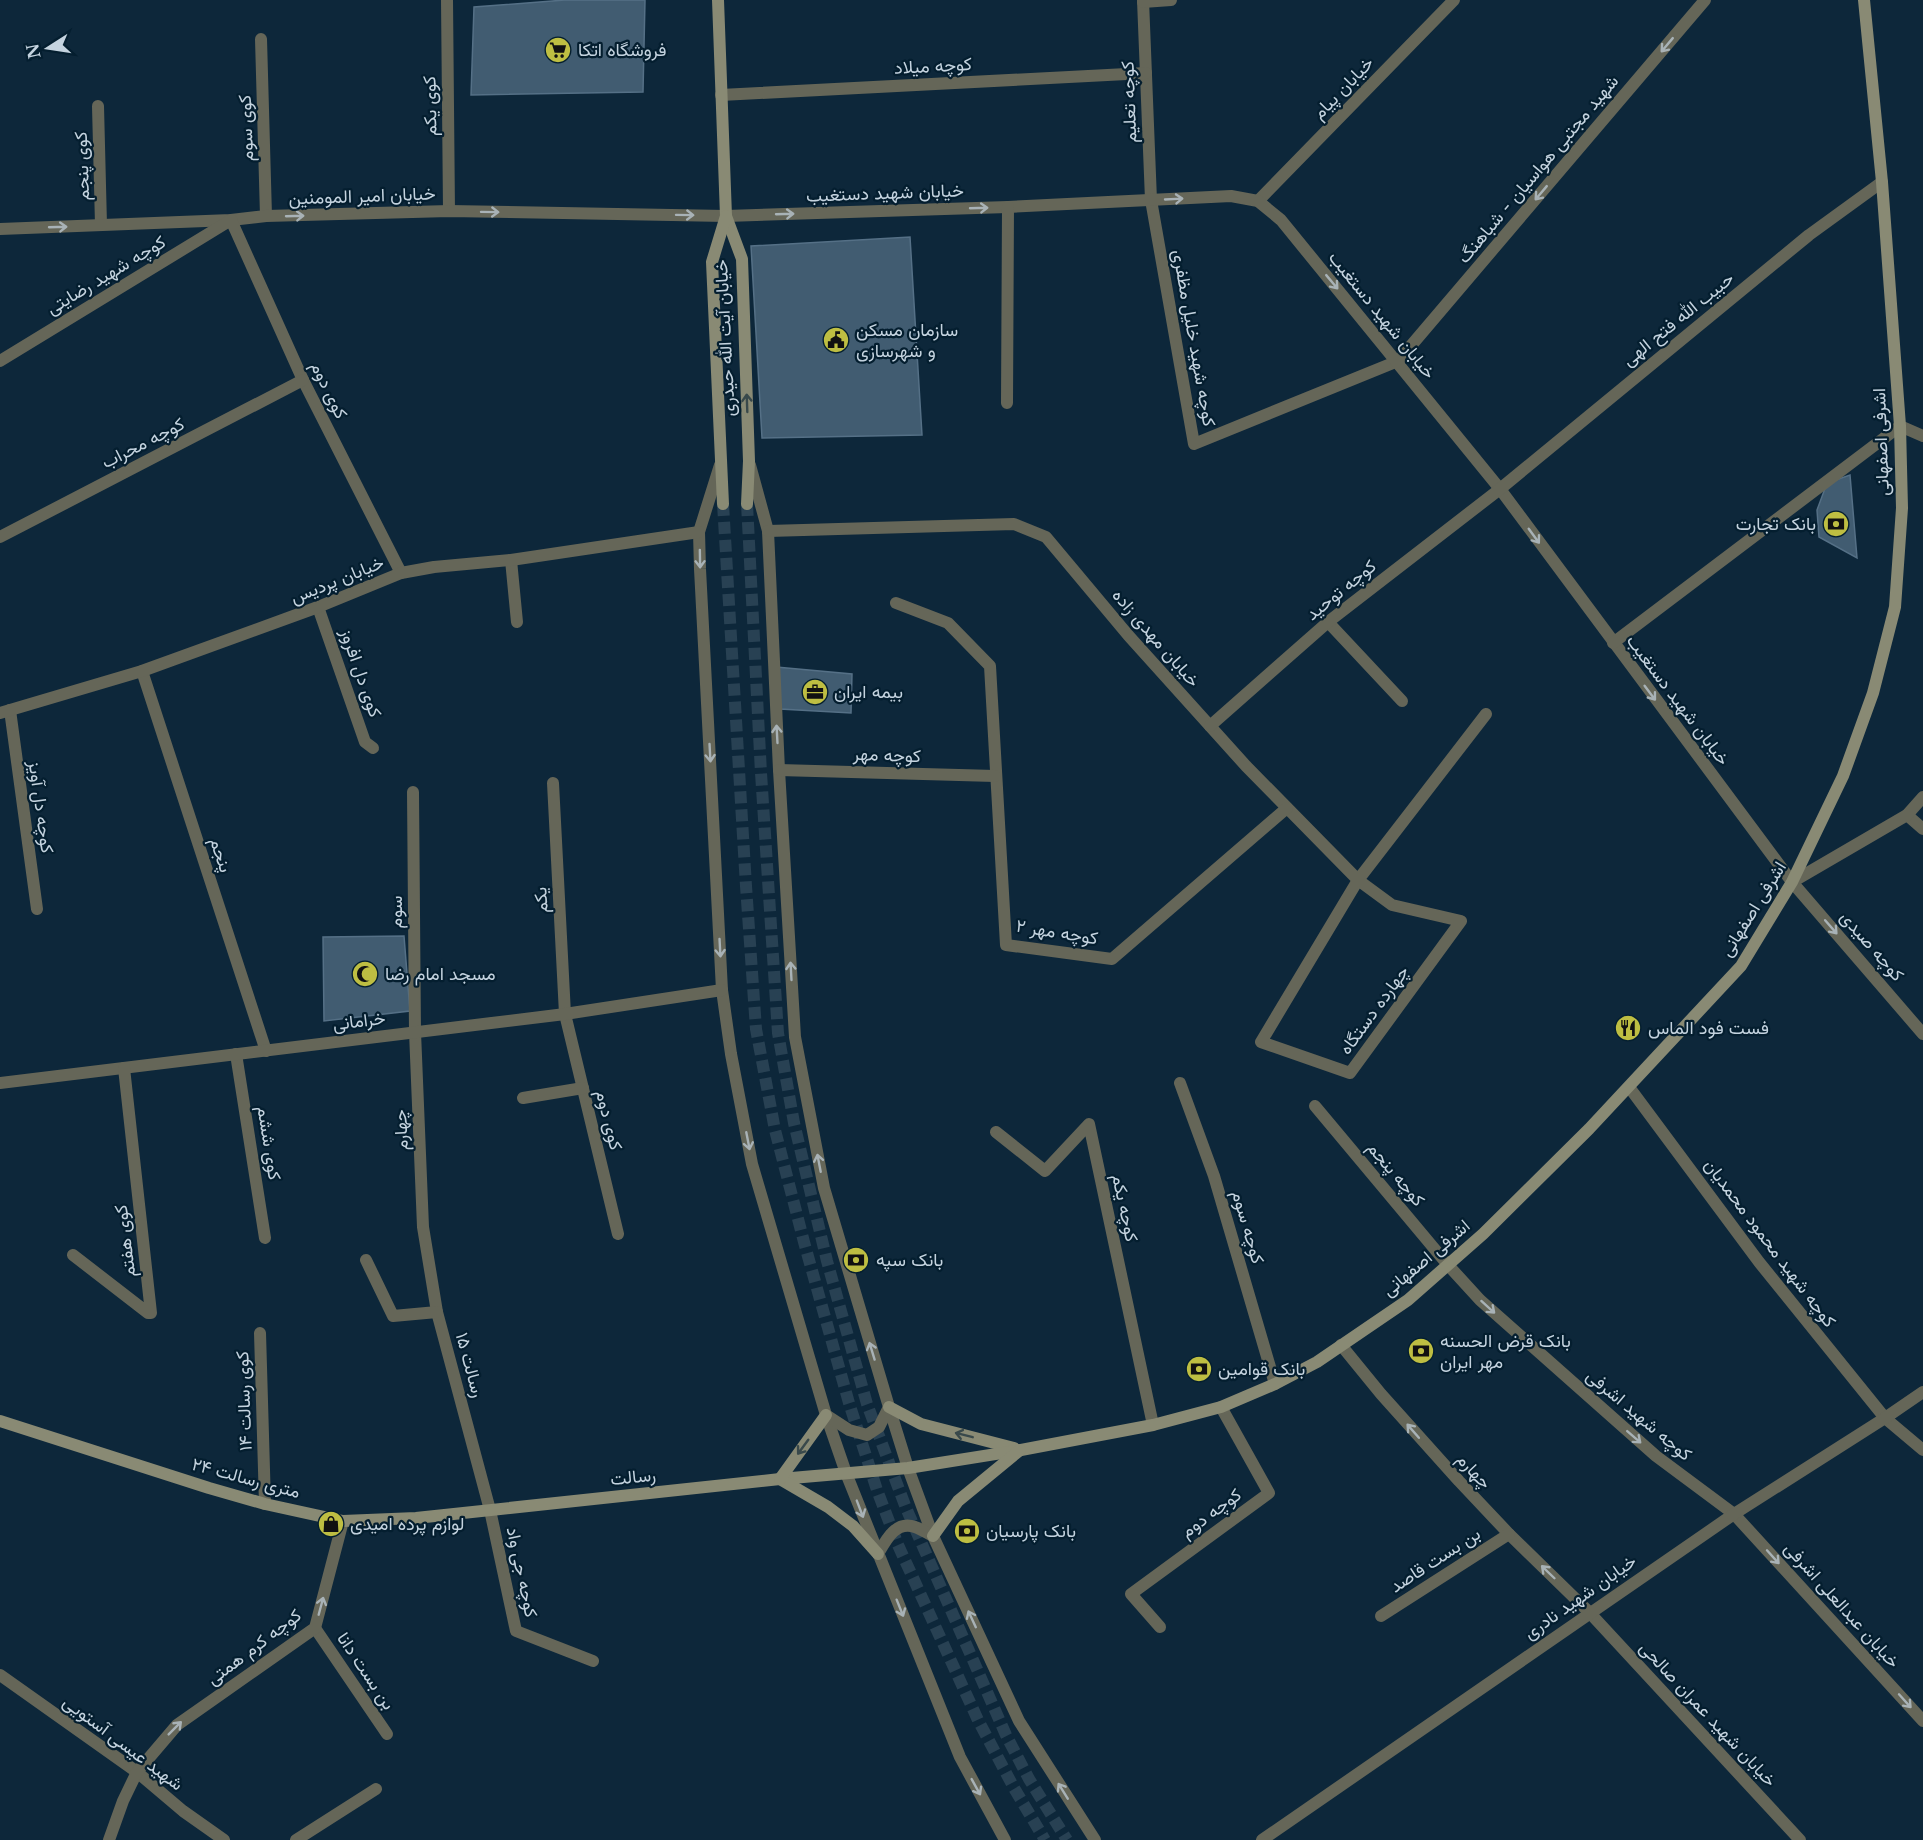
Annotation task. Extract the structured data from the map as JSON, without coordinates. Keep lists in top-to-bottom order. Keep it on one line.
{"streets":{"main road":["خیابان آیت الله حیدری","اشرفی اصفهانی","رسالت","۲۴ متری رسالت"],"street":["کوچه میلاد","خیابان پیام","کوچه تعلیم","کوی یکم","کوی سوم","کوی پنجم","شهید مجتبی هواسیان - شباهنگ","خیابان شهید دستغیب","خیابان امیر المومنین","کوچه شهید رضایتی","حبیب الله فتح الهی","کوچه شهید خلیل مظفری","کوی دوم","کوچه محراب","خیابان پردیس","کوچه توحید","خیابان مهدی زاده","کوی دل افروز","کوچه مهر","کوچه دل آویز","پنجم","یکم","سوم","کوچه مهر ۲","کوچه صیدی","چهارده دستگاه","خرامانی","چهارم","کوی ششم","کوچه پنجم","کوچه یکم","کوچه سوم","کوی هفتم","کوچه شهید محمود محمدیان","رسالت ۱۵","کوی رسالت ۱۴","کوچه شهید اشرفی","کوچه دوم","بن بست قاصد","کوچه جی واد","خیابان شهید نادری","خیابان عبدالعلی اشرفی","کوچه کرم همتی","بن بست دانا","خیابان شهید عمران صالحی","شهید عیسی آستویی"]},"crossings":[["کوچه میلاد","کوچه تعلیم"],["کوچه میلاد","خیابان آیت الله حیدری"],["خیابان پیام","خیابان شهید دستغیب"],["کوچه تعلیم","خیابان شهید دستغیب"],["کوچه تعلیم","کوچه شهید خلیل مظفری"],["کوی یکم","خیابان امیر المومنین"],["کوی سوم","خیابان امیر المومنین"],["کوی پنجم","خیابان امیر المومنین"],["شهید مجتبی هواسیان - شباهنگ","خیابان شهید دستغیب"],["شهید مجتبی هواسیان - شباهنگ","کوچه شهید خلیل مظفری"],["خیابان شهید دستغیب","خیابان امیر المومنین"],["خیابان شهید دستغیب","حبیب الله فتح الهی"],["خیابان شهید دستغیب","خیابان آیت الله حیدری"],["خیابان شهید دستغیب","کوچه شهید خلیل مظفری"],["خیابان شهید دستغیب","اشرفی اصفهانی"],["خیابان شهید دستغیب","کوچه توحید"],["خیابان شهید دستغیب","کوچه صیدی"],["خیابان امیر المومنین","کوچه شهید رضایتی"],["خیابان امیر المومنین","خیابان آیت الله حیدری"],["خیابان امیر المومنین","کوی دوم"],["کوچه شهید رضایتی","کوی دوم"],["حبیب الله فتح الهی","اشرفی اصفهانی"],["حبیب الله فتح الهی","کوچه توحید"],["کوی دوم","کوچه محراب"],["کوی دوم","خیابان پردیس"],["کوی دوم","یکم"],["کوی دوم","خرامانی"],["اشرفی اصفهانی","کوچه صیدی"],["اشرفی اصفهانی","چهارم"],["اشرفی اصفهانی","کوچه پنجم"],["اشرفی اصفهانی","کوچه یکم"],["اشرفی اصفهانی","کوچه سوم"],["اشرفی اصفهانی","کوچه شهید محمود محمدیان"],["اشرفی اصفهانی","کوچه شهید اشرفی"],["اشرفی اصفهانی","رسالت"],["اشرفی اصفهانی","کوچه دوم"],["خیابان پردیس","کوی دل افروز"],["خیابان پردیس","کوچه دل آویز"],["خیابان پردیس","پنجم"],["کوچه توحید","خیابان مهدی زاده"],["خیابان مهدی زاده","کوچه مهر ۲"],["خیابان مهدی زاده","چهارده دستگاه"],["کوچه مهر","کوچه مهر ۲"],["پنجم","خرامانی"],["یکم","خرامانی"],["سوم","خرامانی"],["سوم","چهارم"],["خرامانی","چهارم"],["خرامانی","کوی ششم"],["خرامانی","کوی هفتم"],["چهارم","رسالت ۱۵"],["چهارم","بن بست قاصد"],["چهارم","خیابان شهید نادری"],["چهارم","خیابان شهید عمران صالحی"],["کوچه پنجم","کوچه شهید اشرفی"],["کوچه شهید محمود محمدیان","خیابان شهید نادری"],["رسالت ۱۵","رسالت"],["رسالت ۱۵","۲۴ متری رسالت"],["رسالت ۱۵","کوچه جی واد"],["کوی رسالت ۱۴","۲۴ متری رسالت"],["کوچه شهید اشرفی","خیابان شهید نادری"],["کوچه شهید اشرفی","خیابان عبدالعلی اشرفی"],["رسالت","۲۴ متری رسالت"],["رسالت","کوچه جی واد"],["۲۴ متری رسالت","کوچه جی واد"],["۲۴ متری رسالت","کوچه کرم همتی"],["خیابان شهید نادری","خیابان عبدالعلی اشرفی"],["خیابان شهید نادری","خیابان شهید عمران صالحی"],["کوچه کرم همتی","بن بست دانا"],["کوچه کرم همتی","شهید عیسی آستویی"]],"one_way":["شهید مجتبی هواسیان - شباهنگ","خیابان شهید دستغیب","خیابان امیر المومنین","کوچه صیدی","چهارم","کوچه شهید اشرفی","خیابان عبدالعلی اشرفی","کوچه کرم همتی"],"places":{"supermarket":["فروشگاه اتکا"],"public building":["سازمان مسکن و شهرسازی"],"bank":["بانک تجارت","بانک سپه","بانک قرض الحسنه مهر ایران","بانک قوامین","بانک پارسیان"],"office":["بیمه ایران"],"mosque":["مسجد امام رضا"],"restaurant":["فست فود الماس"],"shop":["لوازم پرده امیدی"]},"north":"left"}
